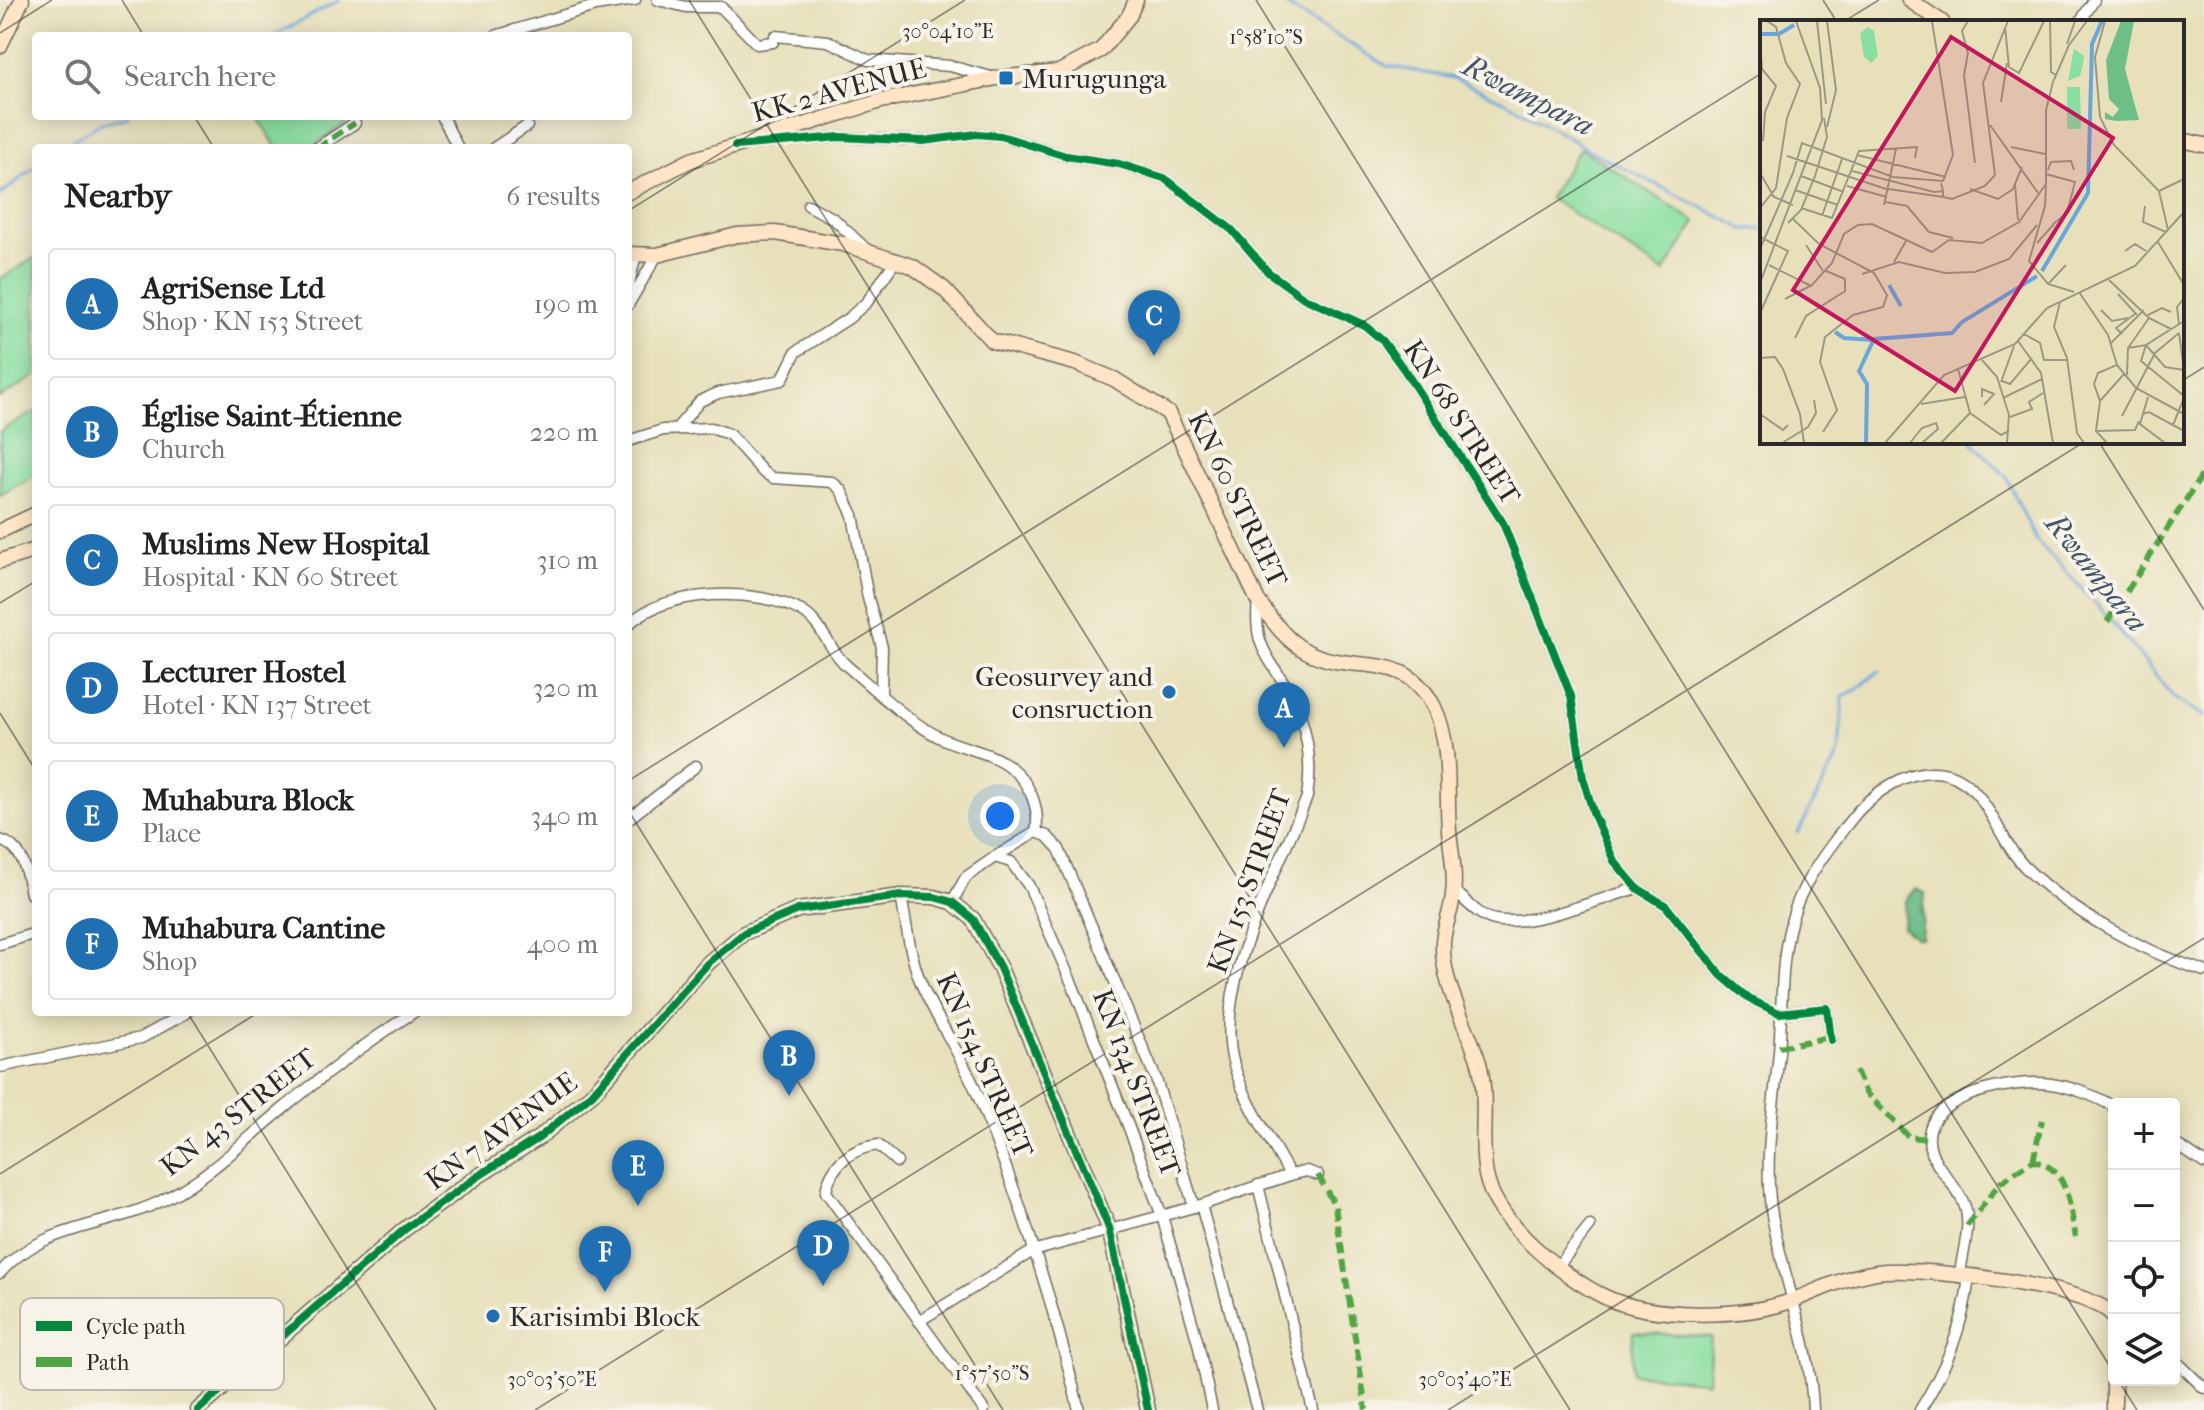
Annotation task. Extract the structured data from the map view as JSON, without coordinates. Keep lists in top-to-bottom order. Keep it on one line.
{"streets":{"main road":["KK 2 AVENUE","KN 60 STREET","KN 7 AVENUE"],"street":["KN 68 STREET","KN 153 STREET","KN 154 STREET","KN 134 STREET","KN 43 STREET"]},"crossings":[["KK 2 AVENUE","KN 68 STREET"],["KN 60 STREET","KN 153 STREET"],["KN 154 STREET","KN 7 AVENUE"]],"water":["Rwampara"],"places":{"transit":["Murugunga"],"other":["Geosurvey and consruction","Karisimbi Block"]},"legend":["Cycle path","Path"],"page":{"search":"Search here","heading":["Nearby","6 results"],"list":[{"mark":"A","name":"AgriSense Ltd","note":"Shop · KN 153 Street","value":"190 m"},{"mark":"B","name":"Église Saint-Étienne","note":"Church","value":"220 m"},{"mark":"C","name":"Muslims New Hospital","note":"Hospital · KN 60 Street","value":"310 m"},{"mark":"D","name":"Lecturer Hostel","note":"Hotel · KN 137 Street","value":"320 m"},{"mark":"E","name":"Muhabura Block","note":"Place","value":"340 m"},{"mark":"F","name":"Muhabura Cantine","note":"Shop","value":"400 m"}],"pins":["C","A","B","E","D","F"],"map_buttons":["+","−"]},"coordinates":["30°04'10\"E","1°58'10\"S","1°57'50\"S","30°03'50\"E","30°03'40\"E"]}
